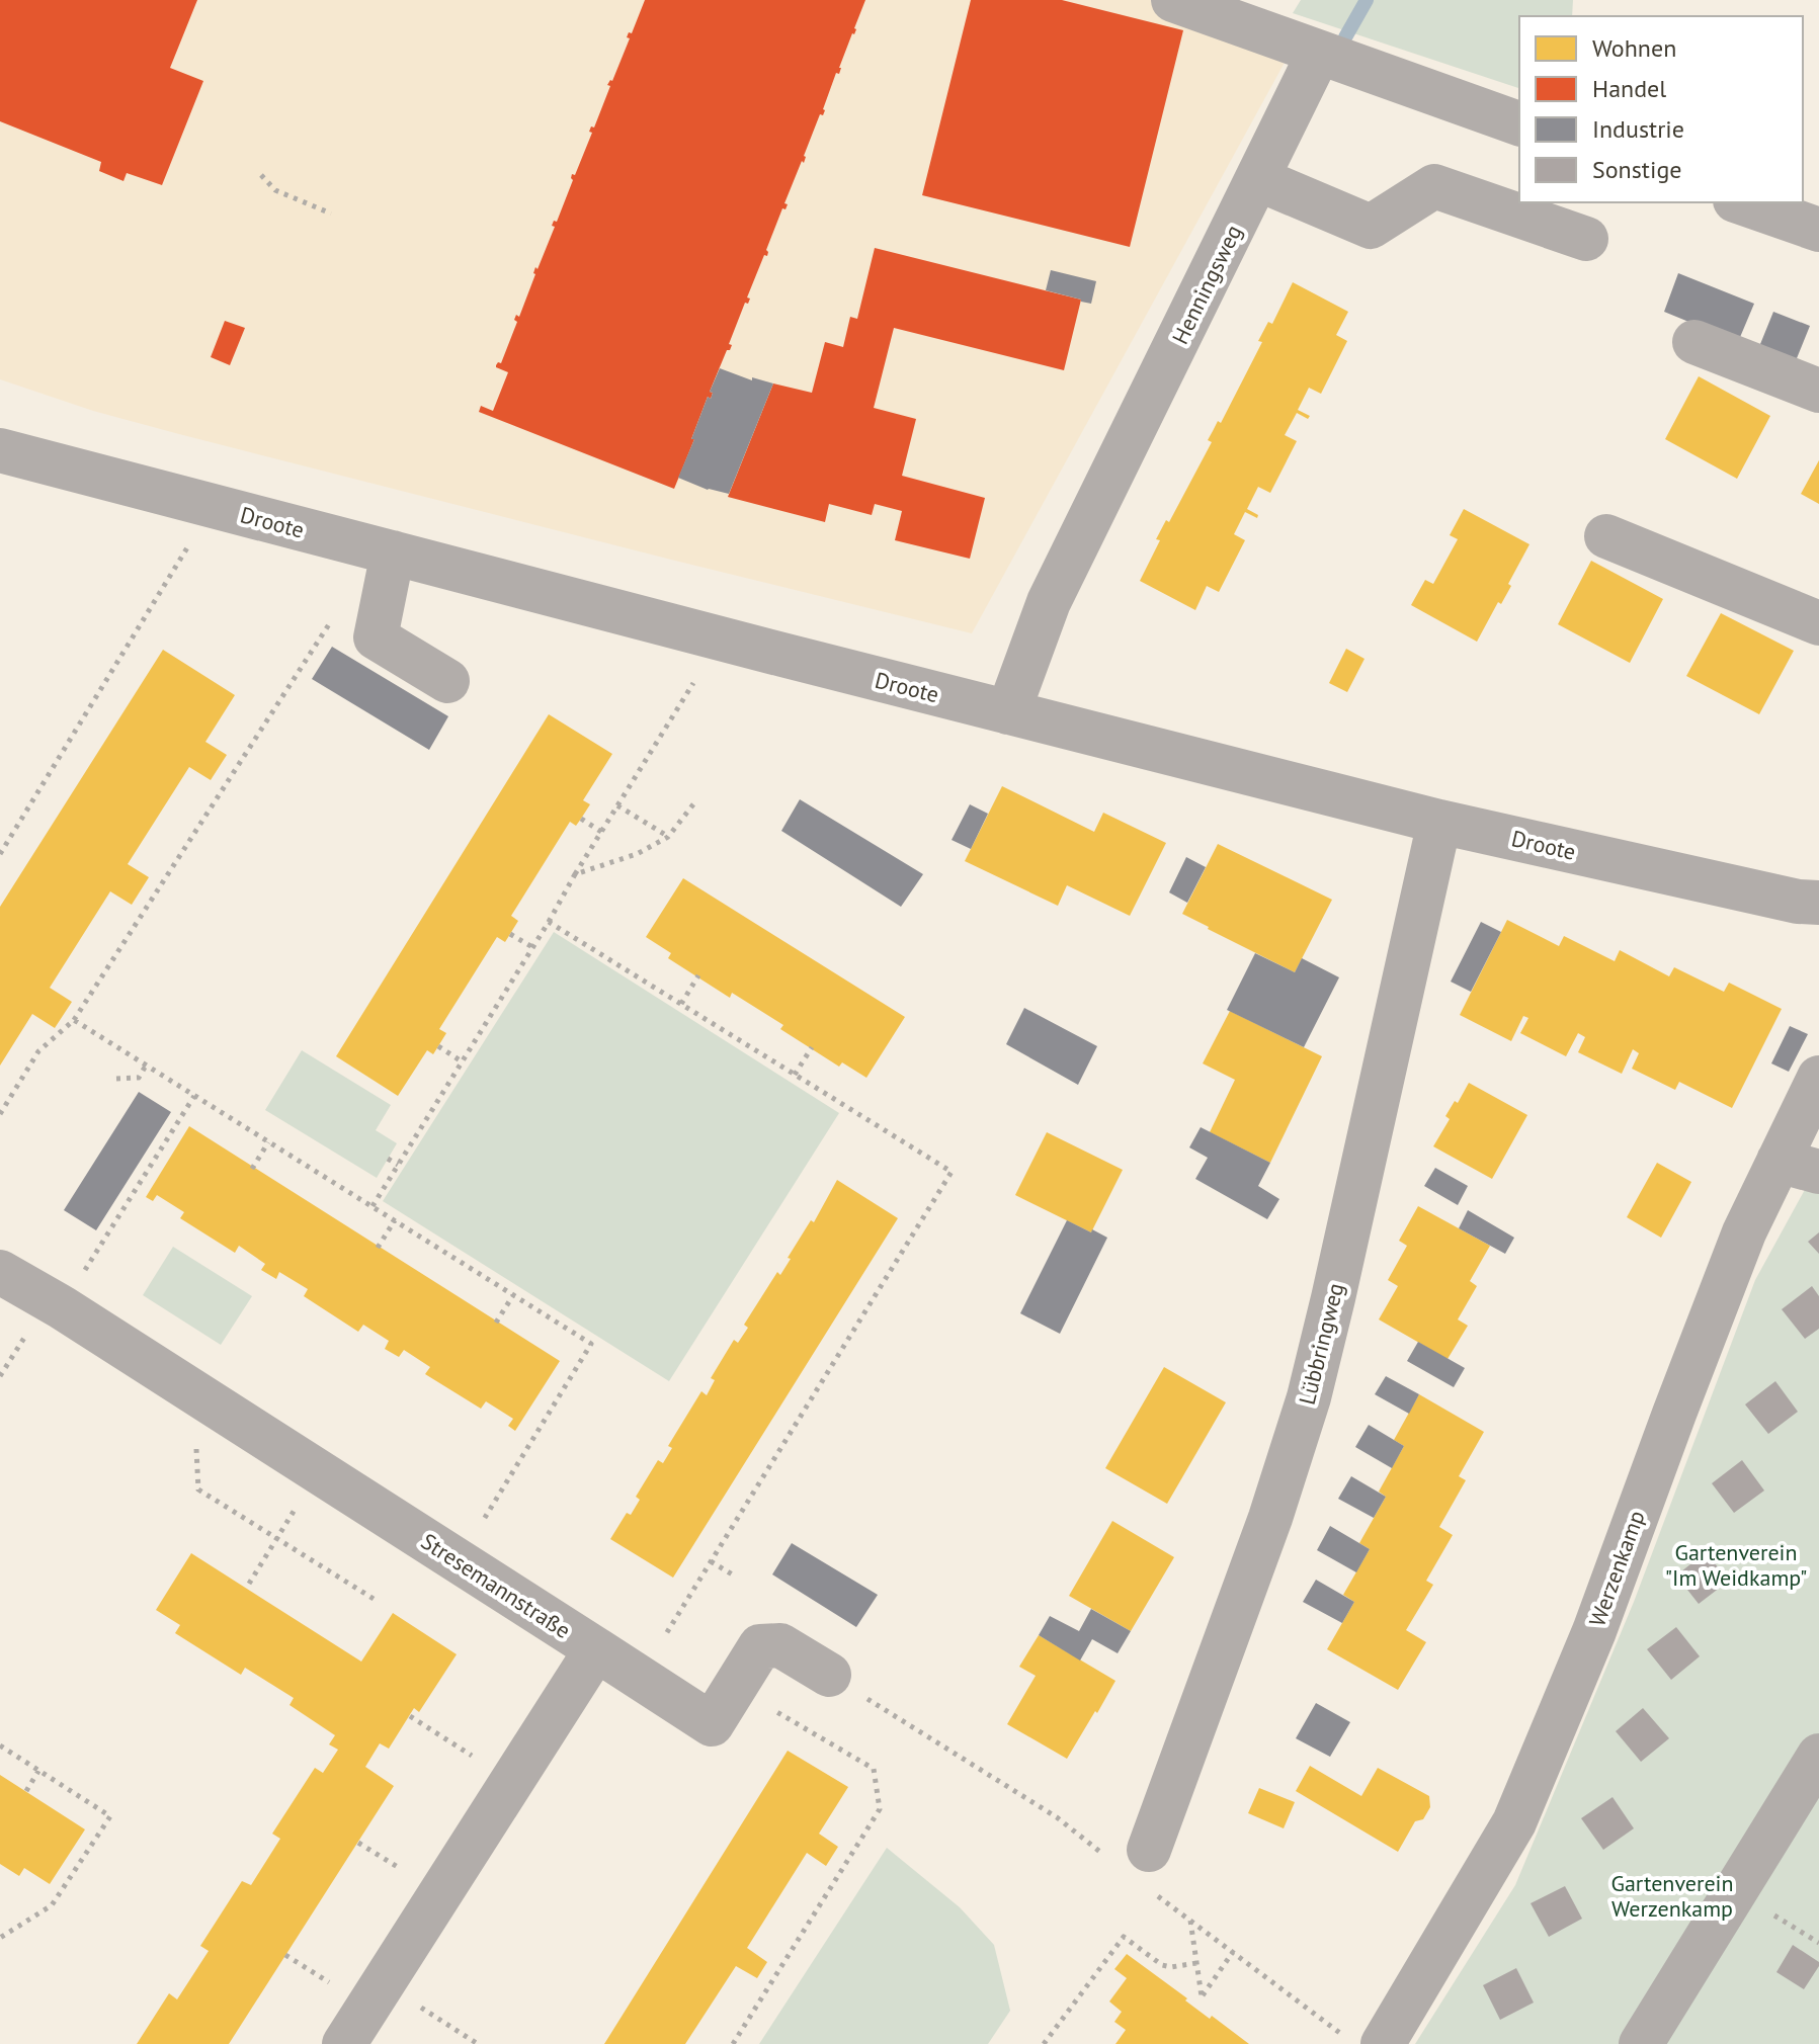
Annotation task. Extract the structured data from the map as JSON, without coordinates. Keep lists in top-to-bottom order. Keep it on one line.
{"streets":{"street":["Henningsweg","Droote","Lübbringweg","Werzenkamp","Stresemannstraße"]},"crossings":[["Henningsweg","Droote"],["Droote","Lübbringweg"]],"parks":["Gartenverein \"Im Weidkamp\"","Gartenverein Werzenkamp"],"legend":["Wohnen","Handel","Industrie","Sonstige"]}
